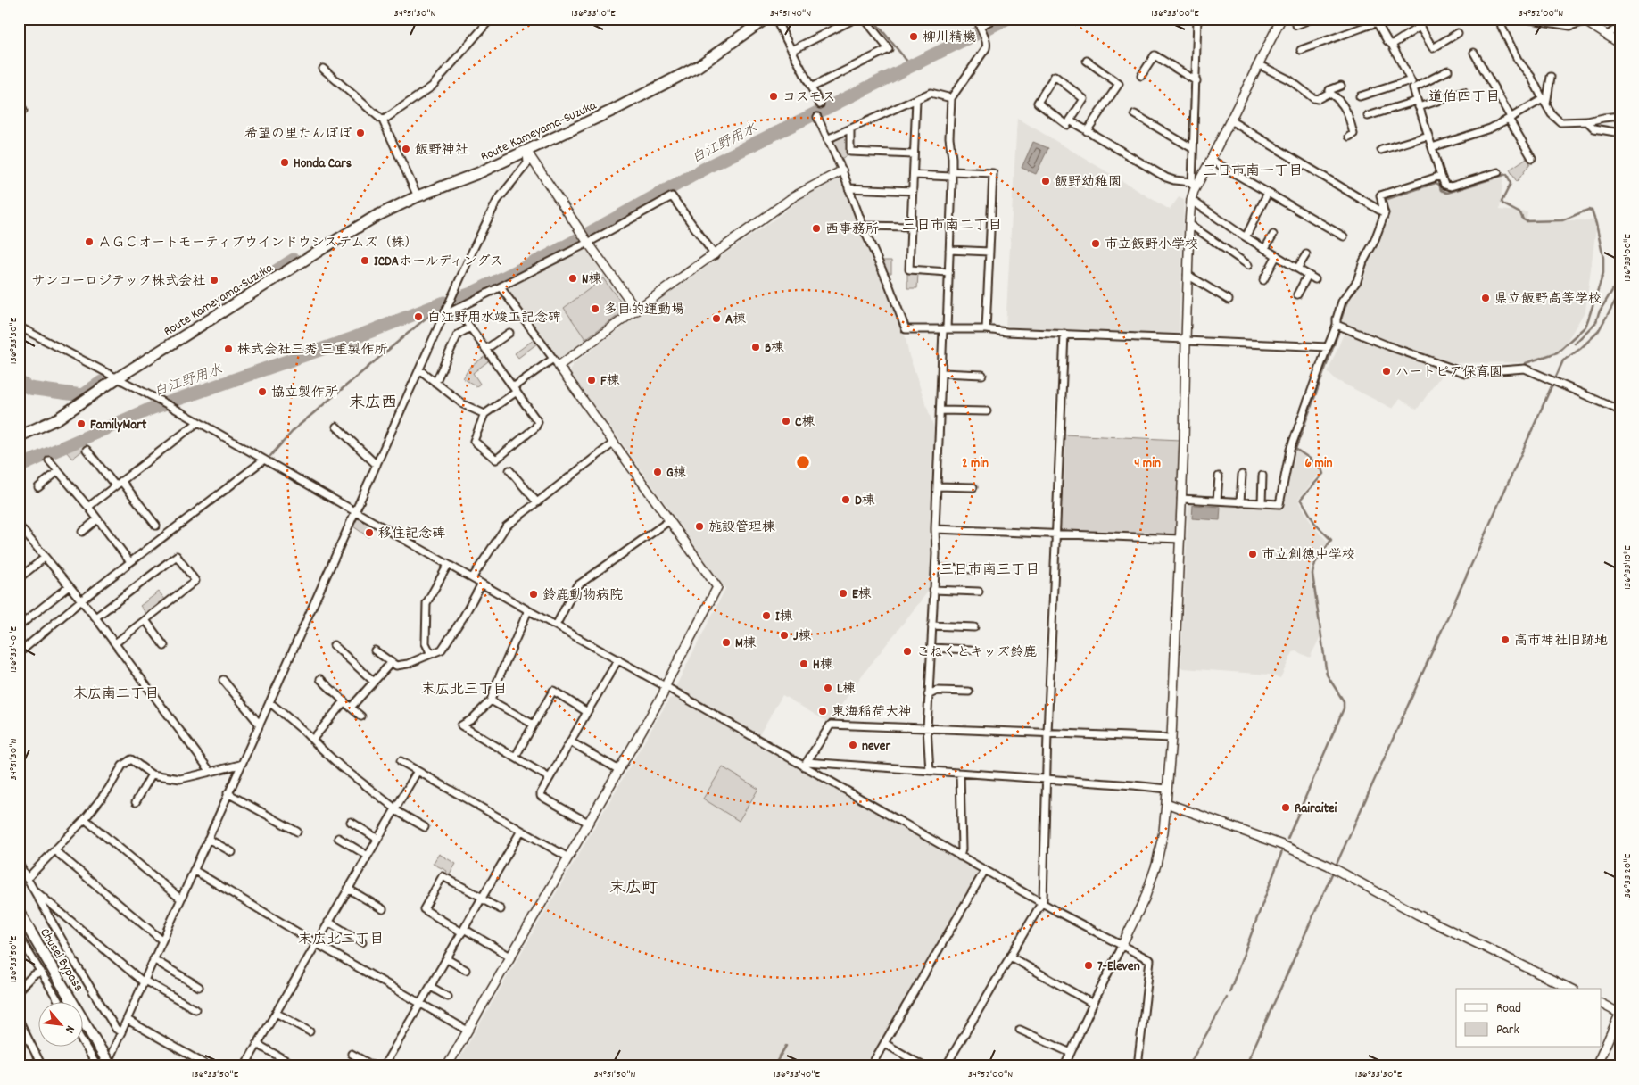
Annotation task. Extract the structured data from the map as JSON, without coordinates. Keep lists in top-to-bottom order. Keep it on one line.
{"streets":{"main road":["Route Kameyama-Suzuka","Chusei Bypass"]},"districts":["道伯四丁目","三日市南一丁目","三日市南二丁目","末広西","三日市南三丁目","末広北三丁目","末広南二丁目","末広町","末広北二丁目"],"water":["白江野用水"],"places":["柳川精機","コスモス","希望の里たんぽぽ","飯野神社","Honda Cars","飯野幼稚園","西事務所","ＡＧＣオートモーティブウインドウシステムズ（株）","市立飯野小学校","ICDAホールディングス","N棟","サンコーロジテック株式会社","県立飯野高等学校","多目的運動場","白江野用水竣工記念碑","A棟","B棟","株式会社三秀 三重製作所","ハートピア保育園","F棟","協立製作所","C棟","FamilyMart","G棟","D棟","施設管理棟","移住記念碑","市立創徳中学校","E棟","鈴鹿動物病院","I棟","J棟","高市神社旧跡地","M棟","こねくとキッズ鈴鹿","H棟","L棟","東海稲荷大神","never","Rairaitei","7-Eleven"],"legend":["Road","Park"],"north":"bottom right","coordinates":["34°51'30\"N","136°33'10\"E","34°51'40\"N","136°33'00\"E","34°52'00\"N","136°33'30\"E","136°33'40\"E","136°33'20\"E","136°33'50\"E","34°51'50\"N"],"rings":["2 min","4 min","6 min"]}
